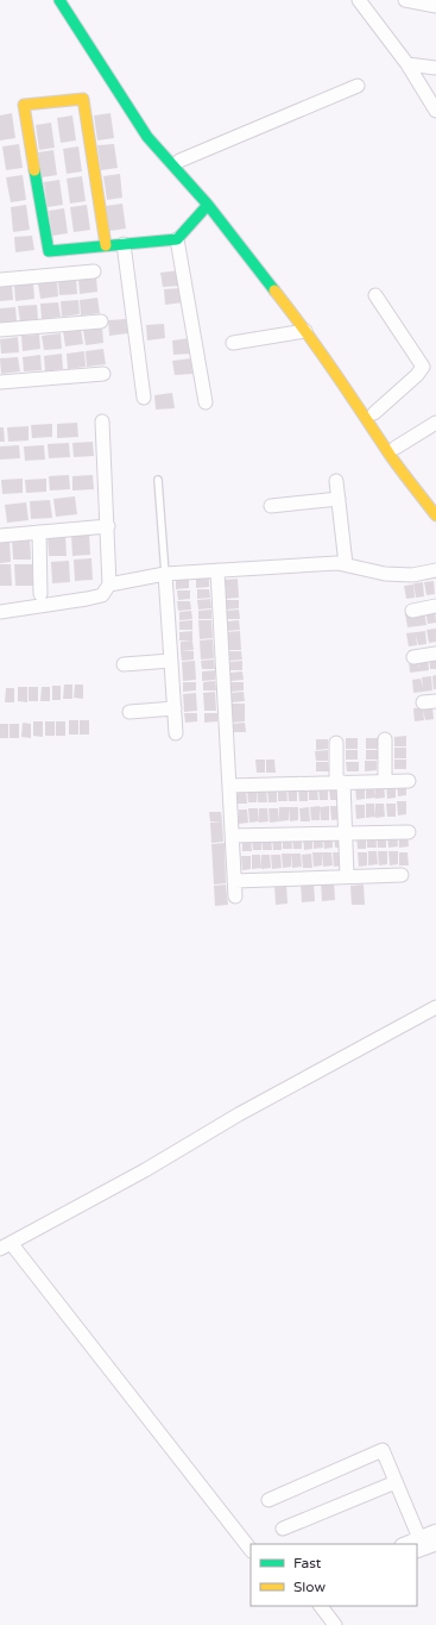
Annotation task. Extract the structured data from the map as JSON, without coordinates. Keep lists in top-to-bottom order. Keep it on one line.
{"legend":["Fast","Slow"]}
